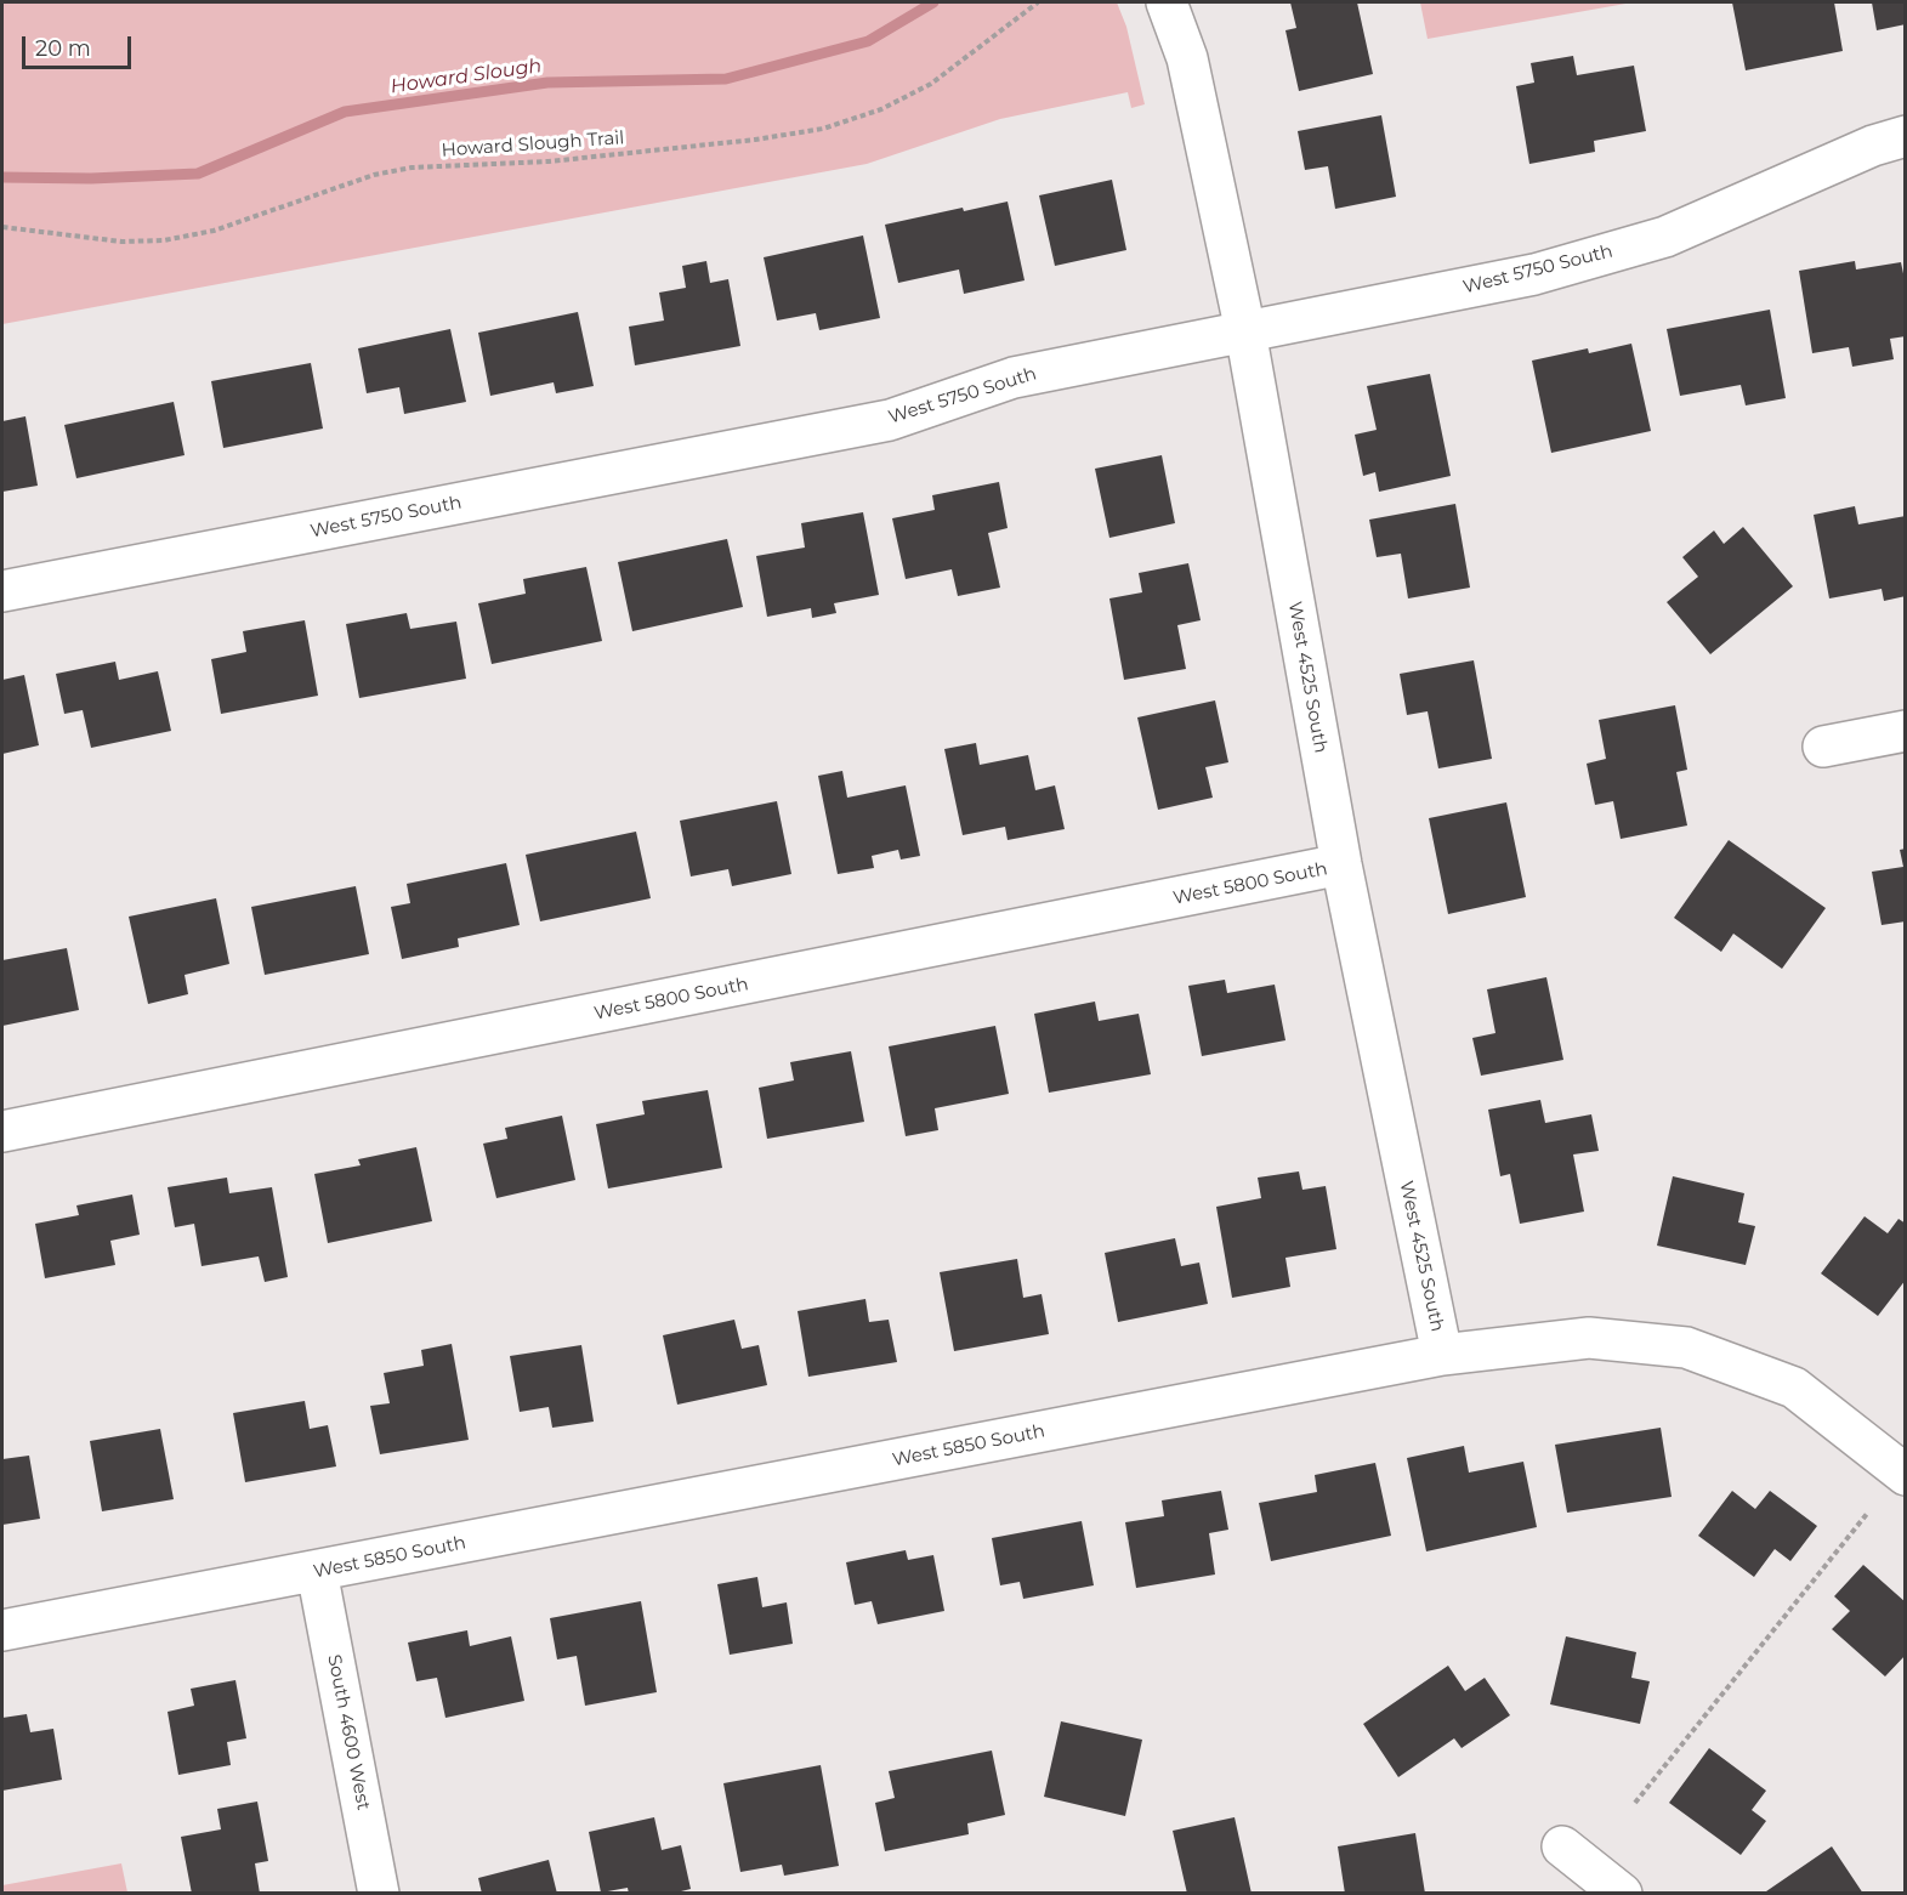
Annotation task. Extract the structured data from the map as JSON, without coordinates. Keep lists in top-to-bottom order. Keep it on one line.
{"streets":{"street":["West 5750 South","West 4525 South","West 5800 South","West 5850 South","South 4600 West"],"path":["Howard Slough Trail"]},"crossings":[["West 5750 South","West 4525 South"],["West 4525 South","West 5800 South"],["West 4525 South","West 5850 South"],["West 5850 South","South 4600 West"]],"water":["Howard Slough"],"scale_bar":"20 m"}
